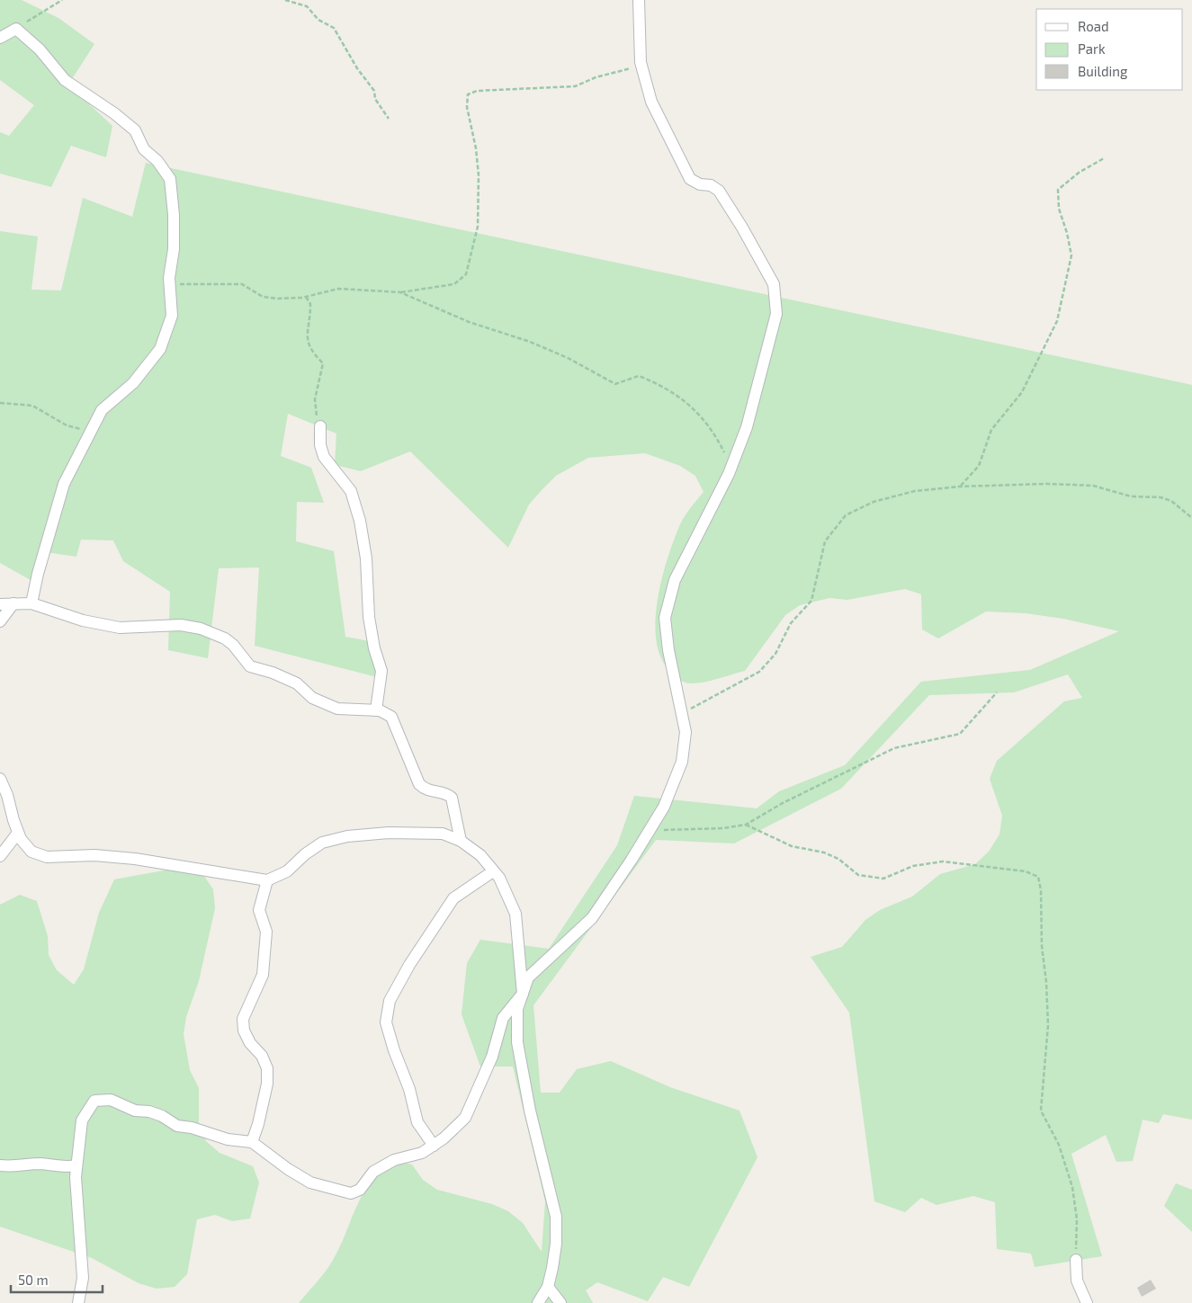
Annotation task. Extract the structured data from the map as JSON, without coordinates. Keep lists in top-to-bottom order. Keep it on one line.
{"legend":["Road","Park","Building"],"scale_bar":"50 m"}
